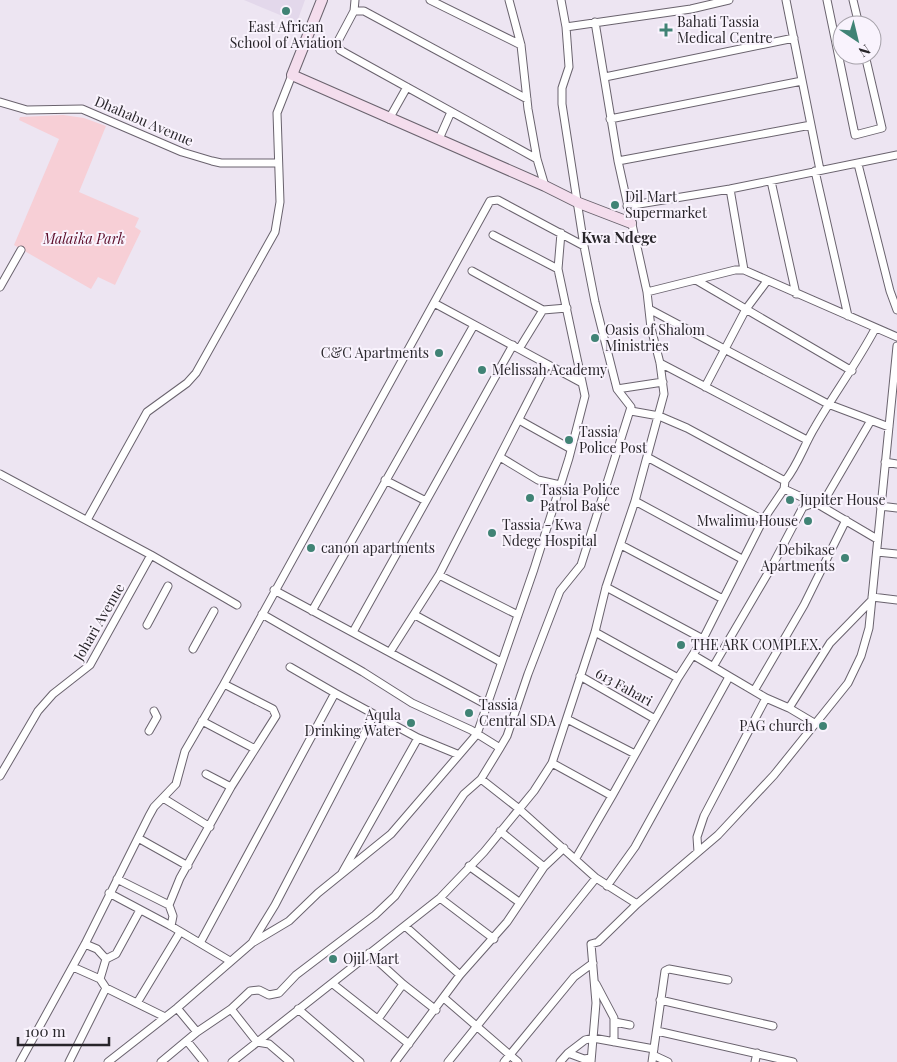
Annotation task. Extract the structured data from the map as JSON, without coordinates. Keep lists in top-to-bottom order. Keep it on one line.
{"streets":{"street":["Dhahabu Avenue","Johari Avenue","613 Fahari"]},"districts":["Kwa Ndege"],"parks":["Malaika Park"],"places":{"other":["East African School of Aviation","Dil Mart Supermarket","Oasis of Shalom Ministries","C&C Apartments","Melissah Academy","Tassia Police Post","Tassia Police Patrol Base","Jupiter House","Mwalimu House","Tassia - Kwa Ndege Hospital","canon apartments","Debikase Apartments","THE ARK COMPLEX.","Tassia Central SDA","Aqula Drinking Water","PAG church","Ojil Mart"],"health":["Bahati Tassia Medical Centre"]},"scale_bar":"100 m","north":"bottom right"}
